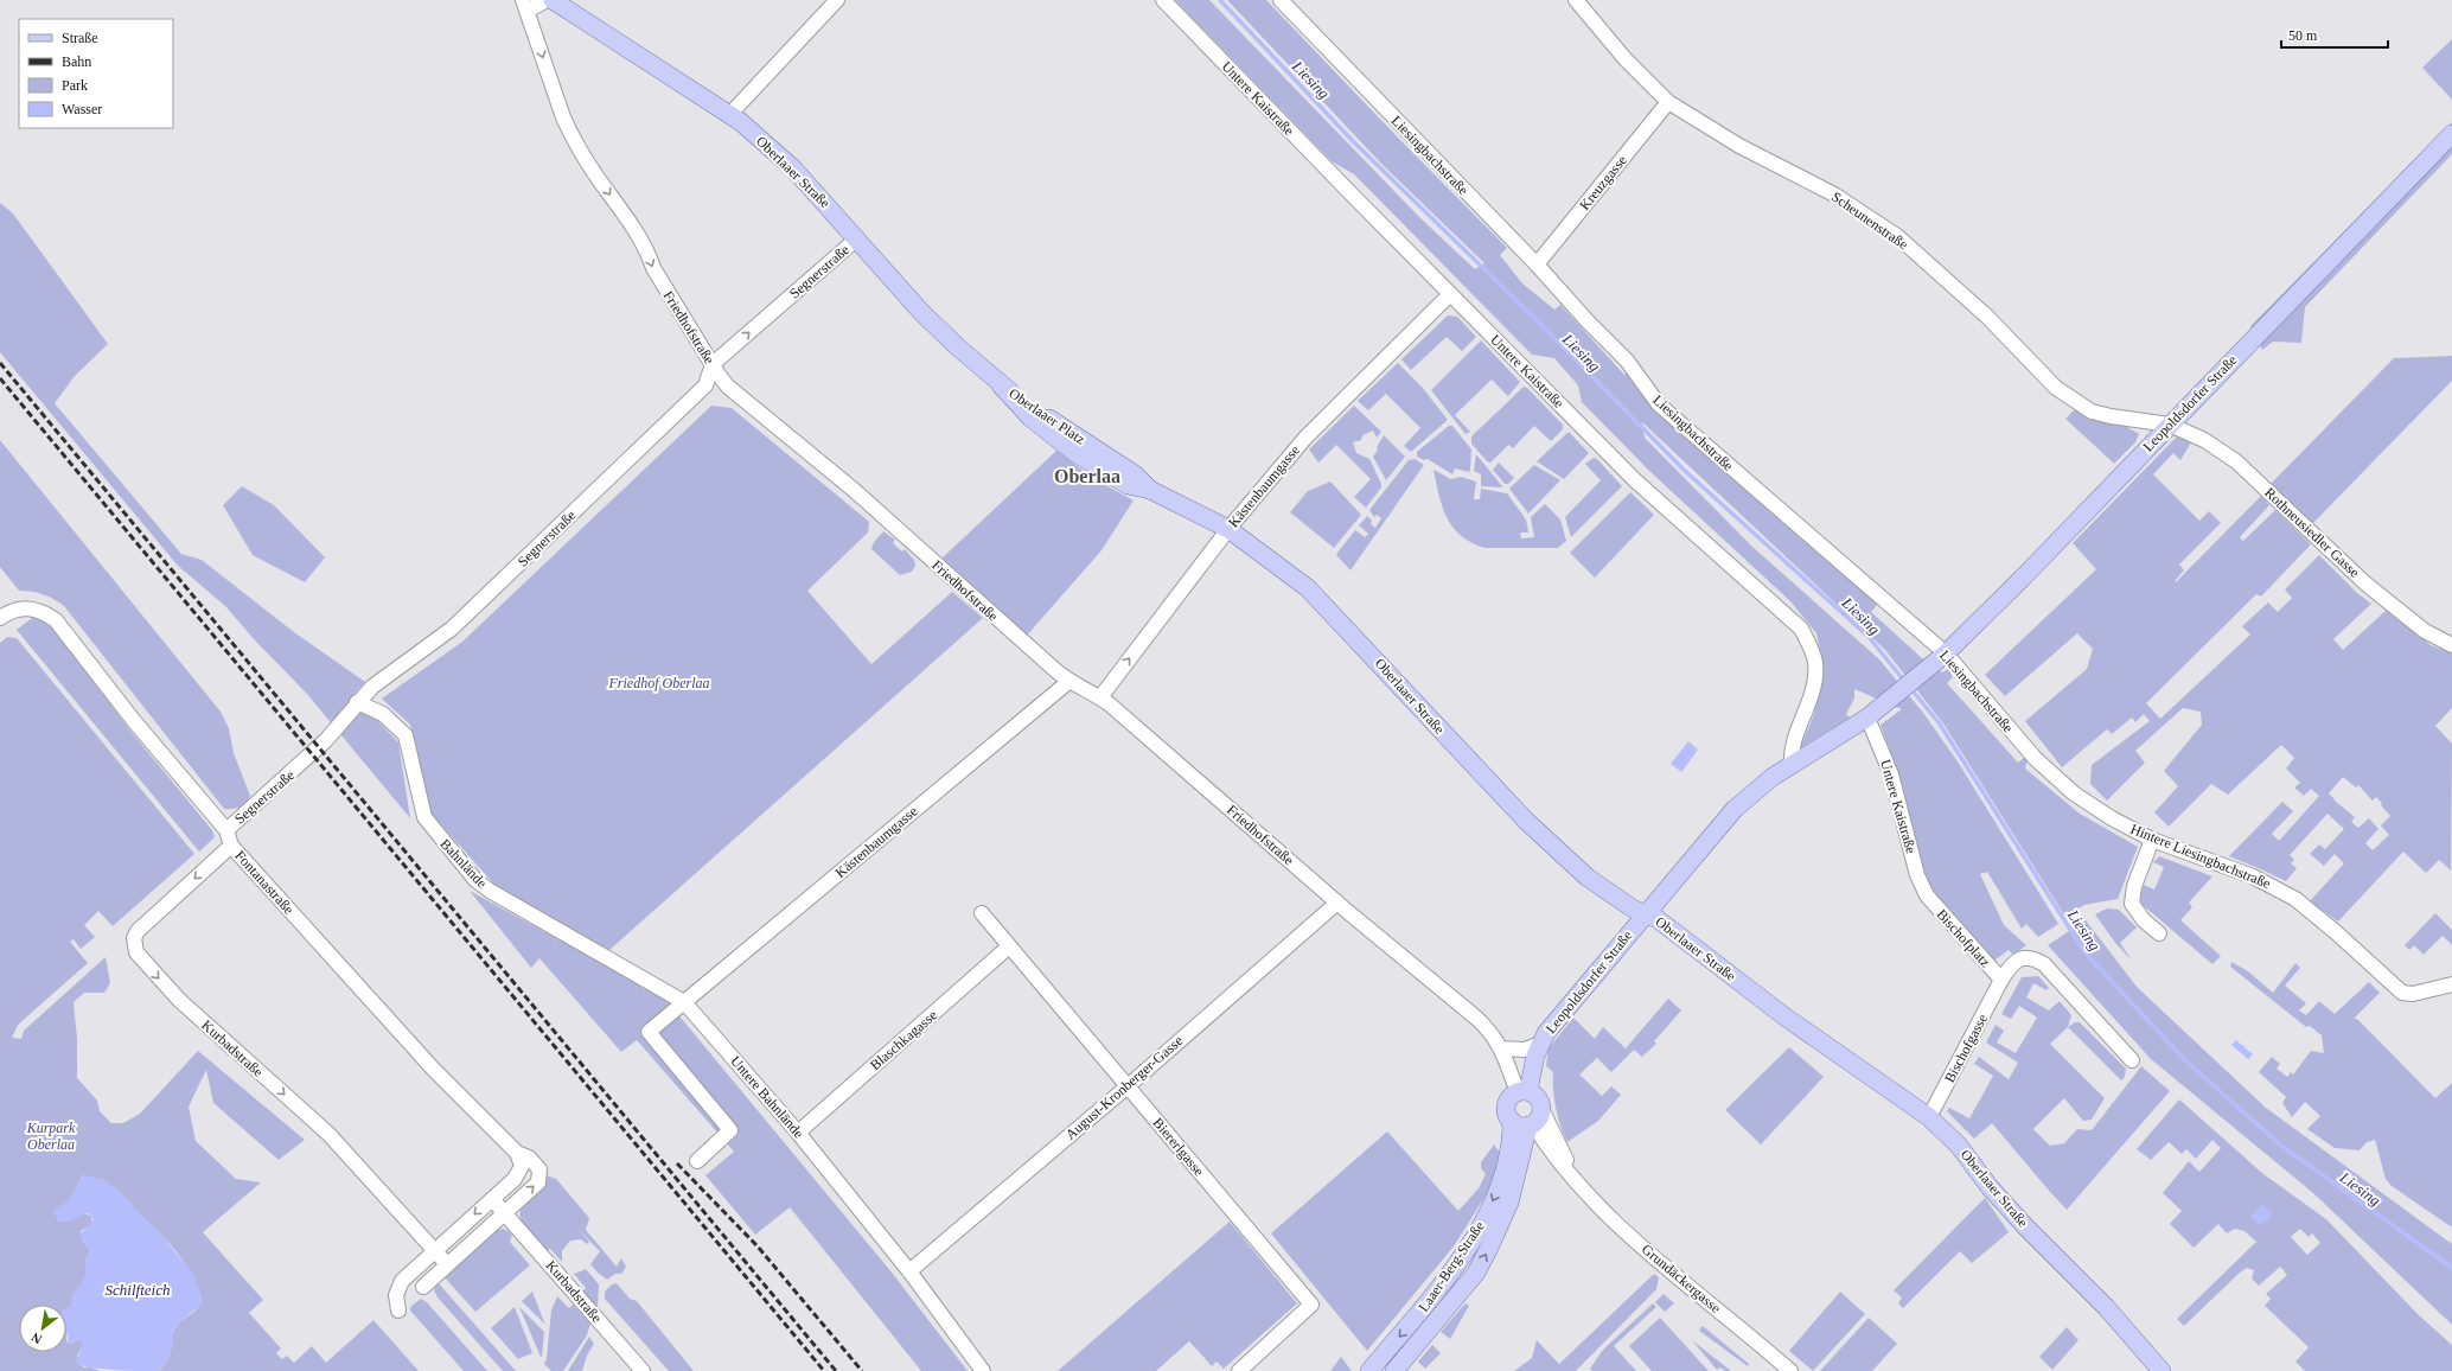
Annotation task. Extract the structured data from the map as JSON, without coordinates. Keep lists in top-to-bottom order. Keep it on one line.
{"streets":{"main road":["Oberlaaer Straße","Leopoldsdorfer Straße","Oberlaaer Platz","Laaer-Berg-Straße"],"street":["Untere Kaistraße","Liesingbachstraße","Kreuzgasse","Scheunenstraße","Segnerstraße","Friedhofstraße","Kästenbaumgasse","Rothneusiedler Gasse","Hintere Liesingbachstraße","Bahnlände","Fontanastraße","Bischofplatz","Blaschkagasse","Kurbadstraße","Bischofgasse","August-Kronberger-Gasse","Untere Bahnlände","Biererlgasse","Grundäckergasse"]},"crossings":[["Untere Kaistraße","Leopoldsdorfer Straße"],["Untere Kaistraße","Kästenbaumgasse"],["Untere Kaistraße","Bischofplatz"],["Liesingbachstraße","Kreuzgasse"],["Liesingbachstraße","Leopoldsdorfer Straße"],["Liesingbachstraße","Hintere Liesingbachstraße"],["Oberlaaer Straße","Segnerstraße"],["Oberlaaer Straße","Leopoldsdorfer Straße"],["Oberlaaer Straße","Oberlaaer Platz"],["Oberlaaer Straße","Kästenbaumgasse"],["Oberlaaer Straße","Bischofgasse"],["Kreuzgasse","Scheunenstraße"],["Scheunenstraße","Leopoldsdorfer Straße"],["Scheunenstraße","Rothneusiedler Gasse"],["Segnerstraße","Friedhofstraße"],["Segnerstraße","Bahnlände"],["Segnerstraße","Fontanastraße"],["Friedhofstraße","Leopoldsdorfer Straße"],["Friedhofstraße","Kästenbaumgasse"],["Friedhofstraße","August-Kronberger-Gasse"],["Friedhofstraße","Laaer-Berg-Straße"],["Friedhofstraße","Grundäckergasse"],["Leopoldsdorfer Straße","Rothneusiedler Gasse"],["Leopoldsdorfer Straße","Laaer-Berg-Straße"],["Leopoldsdorfer Straße","Grundäckergasse"],["Oberlaaer Platz","Kästenbaumgasse"],["Kästenbaumgasse","Bahnlände"],["Kästenbaumgasse","Untere Bahnlände"],["Bahnlände","Untere Bahnlände"],["Fontanastraße","Kurbadstraße"],["Bischofplatz","Bischofgasse"],["Blaschkagasse","Untere Bahnlände"],["Blaschkagasse","Biererlgasse"],["August-Kronberger-Gasse","Untere Bahnlände"],["August-Kronberger-Gasse","Biererlgasse"],["Laaer-Berg-Straße","Grundäckergasse"]],"districts":["Oberlaa"],"water":["Liesing","Schilfteich"],"parks":["Friedhof Oberlaa","Kurpark Oberlaa"],"legend":["Straße","Bahn","Park","Wasser"],"scale_bar":"50 m","north":"bottom left"}
